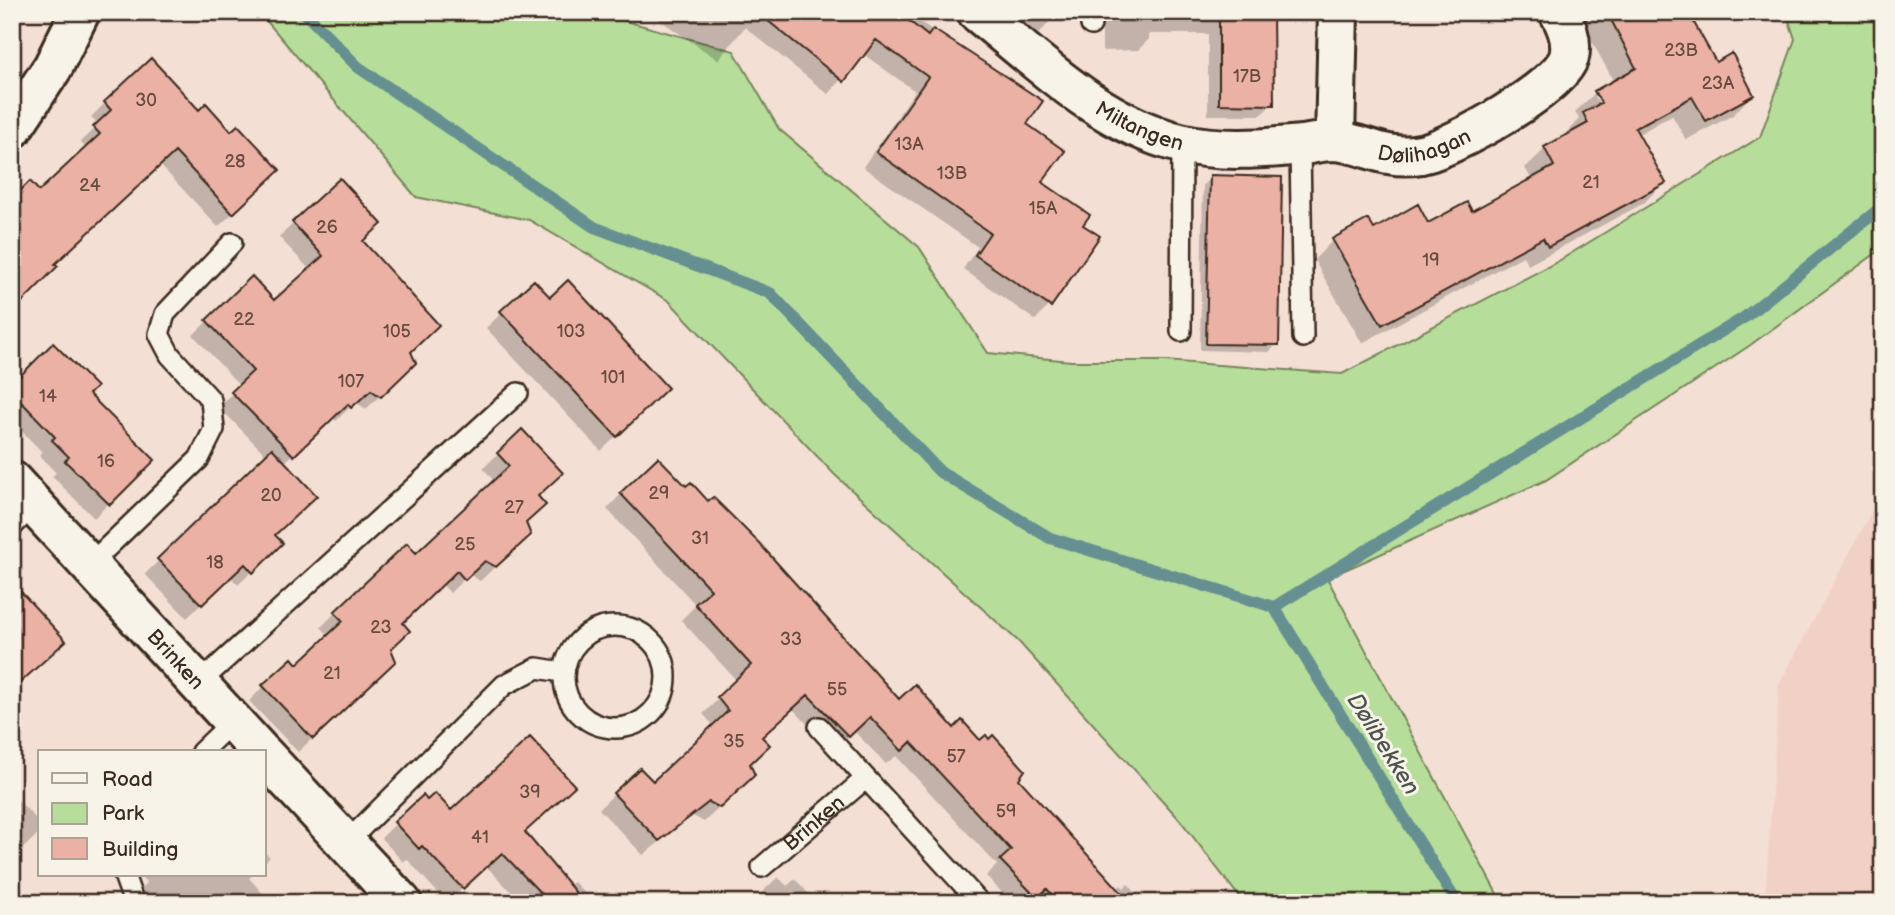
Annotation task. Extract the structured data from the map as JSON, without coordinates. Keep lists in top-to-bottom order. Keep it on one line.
{"streets":{"street":["Miltangen","Dølihagan","Brinken"]},"crossings":[["Miltangen","Dølihagan"]],"water":["Dølibekken"],"house_numbers":["23B","17B","23A","30","13A","28","13B","21","24","15A","26","19","22","105","103","101","107","14","16","29","20","27","31","25","18","23","33","21","55","35","57","39","59","41"],"legend":["Road","Park","Building"]}
